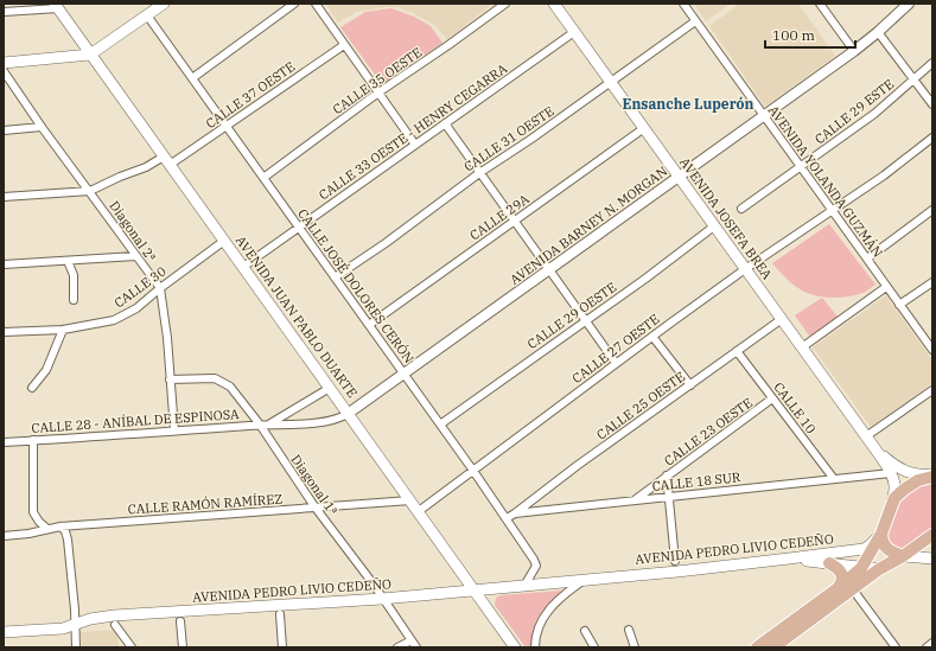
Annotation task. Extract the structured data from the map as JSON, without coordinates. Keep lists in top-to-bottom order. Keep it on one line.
{"streets":{"main road":["AVENIDA JOSEFA BREA","AVENIDA JUAN PABLO DUARTE","AVENIDA PEDRO LIVIO CEDEÑO"],"street":["CALLE 35 OESTE","CALLE 37 OESTE","CALLE 29 ESTE","CALLE 33 OESTE - HENRY CEGARRA","CALLE 31 OESTE","AVENIDA YOLANDA GUZMÁN","CALLE 29A","AVENIDA BARNEY N. MORGAN","Diagonal 2ª","CALLE JOSÉ DOLORES CERÓN","CALLE 30","CALLE 29 OESTE","CALLE 27 OESTE","CALLE 25 OESTE","CALLE 10","CALLE 28 - ANÍBAL DE ESPINOSA","CALLE 23 OESTE","CALLE 18 SUR","Diagonal 1ª","CALLE RAMÓN RAMÍREZ"]},"crossings":[["CALLE 35 OESTE","CALLE JOSÉ DOLORES CERÓN"],["CALLE 37 OESTE","Diagonal 2ª"],["CALLE 37 OESTE","CALLE JOSÉ DOLORES CERÓN"],["CALLE 37 OESTE","AVENIDA JUAN PABLO DUARTE"],["CALLE 29 ESTE","AVENIDA YOLANDA GUZMÁN"],["CALLE 33 OESTE - HENRY CEGARRA","AVENIDA JOSEFA BREA"],["CALLE 33 OESTE - HENRY CEGARRA","CALLE JOSÉ DOLORES CERÓN"],["CALLE 33 OESTE - HENRY CEGARRA","AVENIDA JUAN PABLO DUARTE"],["CALLE 31 OESTE","AVENIDA YOLANDA GUZMÁN"],["CALLE 31 OESTE","AVENIDA JOSEFA BREA"],["CALLE 31 OESTE","CALLE JOSÉ DOLORES CERÓN"],["AVENIDA YOLANDA GUZMÁN","AVENIDA BARNEY N. MORGAN"],["AVENIDA YOLANDA GUZMÁN","CALLE 27 OESTE"],["CALLE 29A","AVENIDA JOSEFA BREA"],["CALLE 29A","CALLE JOSÉ DOLORES CERÓN"],["AVENIDA JOSEFA BREA","AVENIDA BARNEY N. MORGAN"],["AVENIDA JOSEFA BREA","CALLE 29 OESTE"],["AVENIDA JOSEFA BREA","CALLE 27 OESTE"],["AVENIDA JOSEFA BREA","CALLE 25 OESTE"],["AVENIDA JOSEFA BREA","CALLE 18 SUR"],["AVENIDA BARNEY N. MORGAN","CALLE JOSÉ DOLORES CERÓN"],["AVENIDA BARNEY N. MORGAN","AVENIDA JUAN PABLO DUARTE"],["AVENIDA BARNEY N. MORGAN","CALLE 28 - ANÍBAL DE ESPINOSA"],["Diagonal 2ª","CALLE 30"],["Diagonal 2ª","CALLE 28 - ANÍBAL DE ESPINOSA"],["Diagonal 2ª","Diagonal 1ª"],["CALLE JOSÉ DOLORES CERÓN","CALLE 29 OESTE"],["CALLE JOSÉ DOLORES CERÓN","CALLE 27 OESTE"],["CALLE JOSÉ DOLORES CERÓN","CALLE 18 SUR"],["CALLE JOSÉ DOLORES CERÓN","AVENIDA PEDRO LIVIO CEDEÑO"],["CALLE 30","AVENIDA JUAN PABLO DUARTE"],["AVENIDA JUAN PABLO DUARTE","CALLE 27 OESTE"],["AVENIDA JUAN PABLO DUARTE","CALLE 28 - ANÍBAL DE ESPINOSA"],["AVENIDA JUAN PABLO DUARTE","CALLE RAMÓN RAMÍREZ"],["AVENIDA JUAN PABLO DUARTE","AVENIDA PEDRO LIVIO CEDEÑO"],["CALLE 25 OESTE","CALLE 10"],["CALLE 25 OESTE","CALLE 18 SUR"],["CALLE 10","CALLE 23 OESTE"],["CALLE 10","CALLE 18 SUR"],["CALLE 28 - ANÍBAL DE ESPINOSA","Diagonal 1ª"],["CALLE 23 OESTE","CALLE 18 SUR"],["Diagonal 1ª","CALLE RAMÓN RAMÍREZ"],["Diagonal 1ª","AVENIDA PEDRO LIVIO CEDEÑO"]],"districts":["Ensanche Luperón"],"scale_bar":"100 m"}
